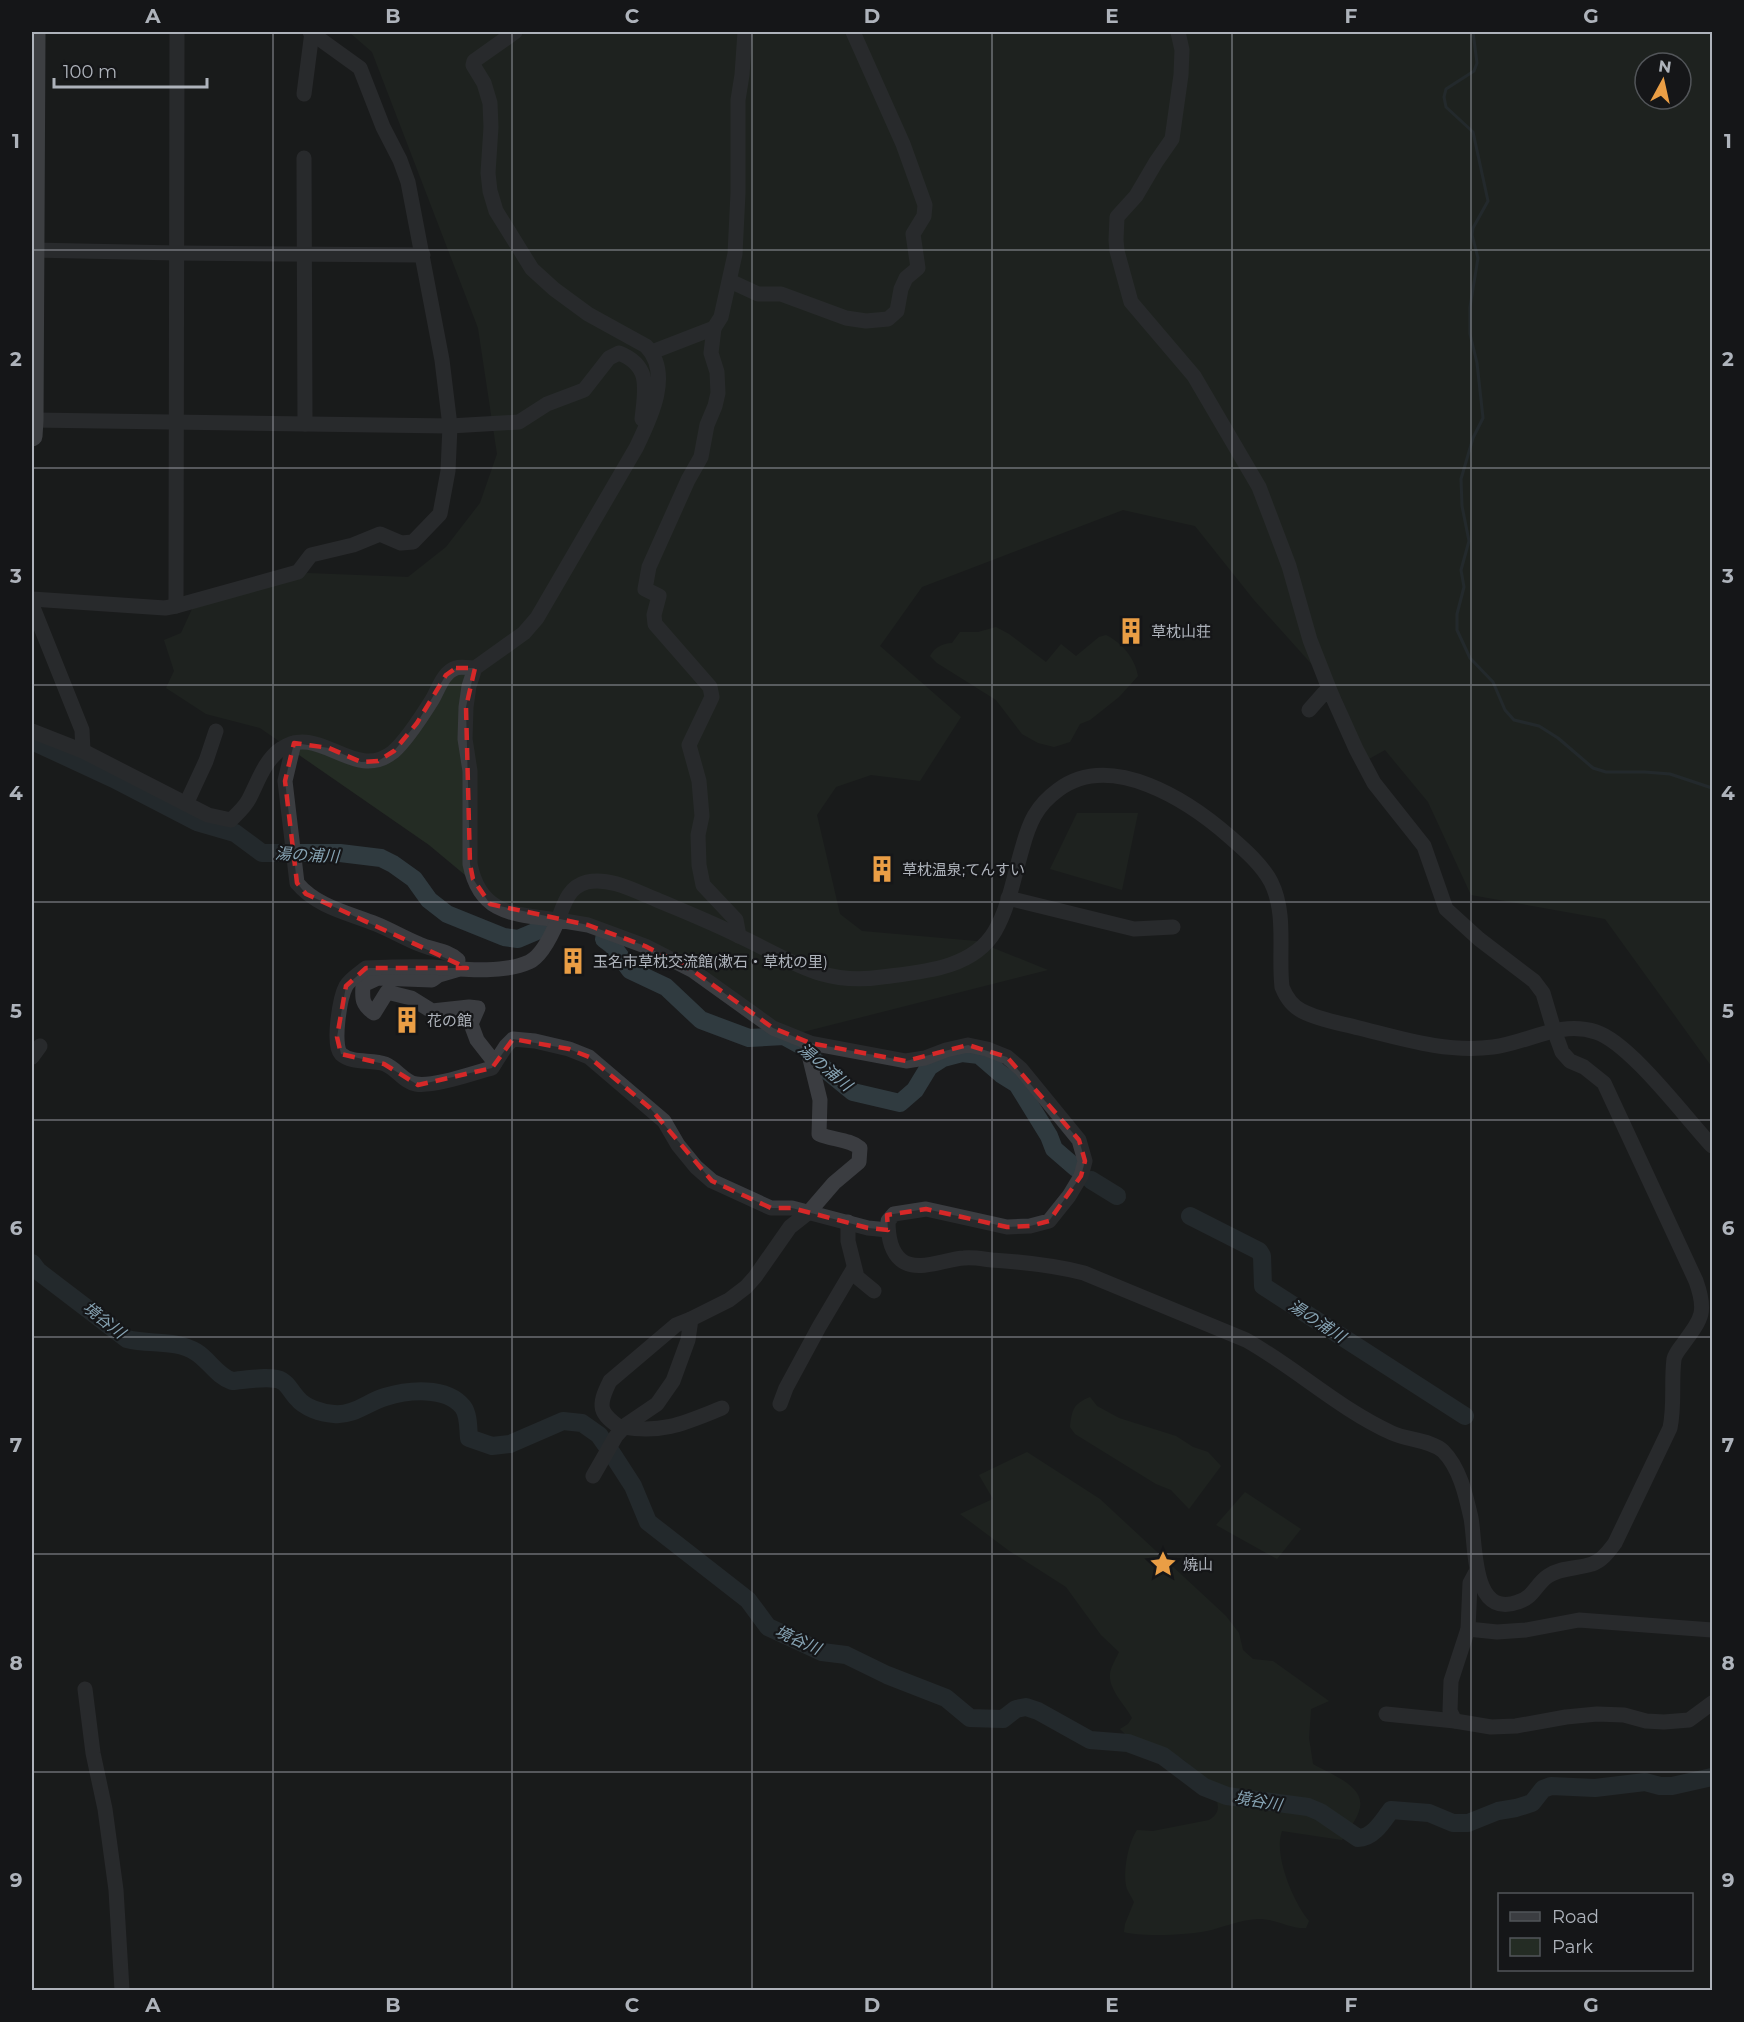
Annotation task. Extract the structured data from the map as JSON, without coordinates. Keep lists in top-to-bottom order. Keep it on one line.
{"water":["湯の浦川","境谷川"],"places":{"building":["草枕山荘","草枕温泉;てんすい","玉名市草枕交流館(漱石・草枕の里)","花の館"],"place":["焼山"]},"legend":["Road","Park"],"scale_bar":"100 m","north":"top","grid":{"columns":["A","B","C","D","E","F","G"],"rows":["1","2","3","4","5","6","7","8","9"]}}
